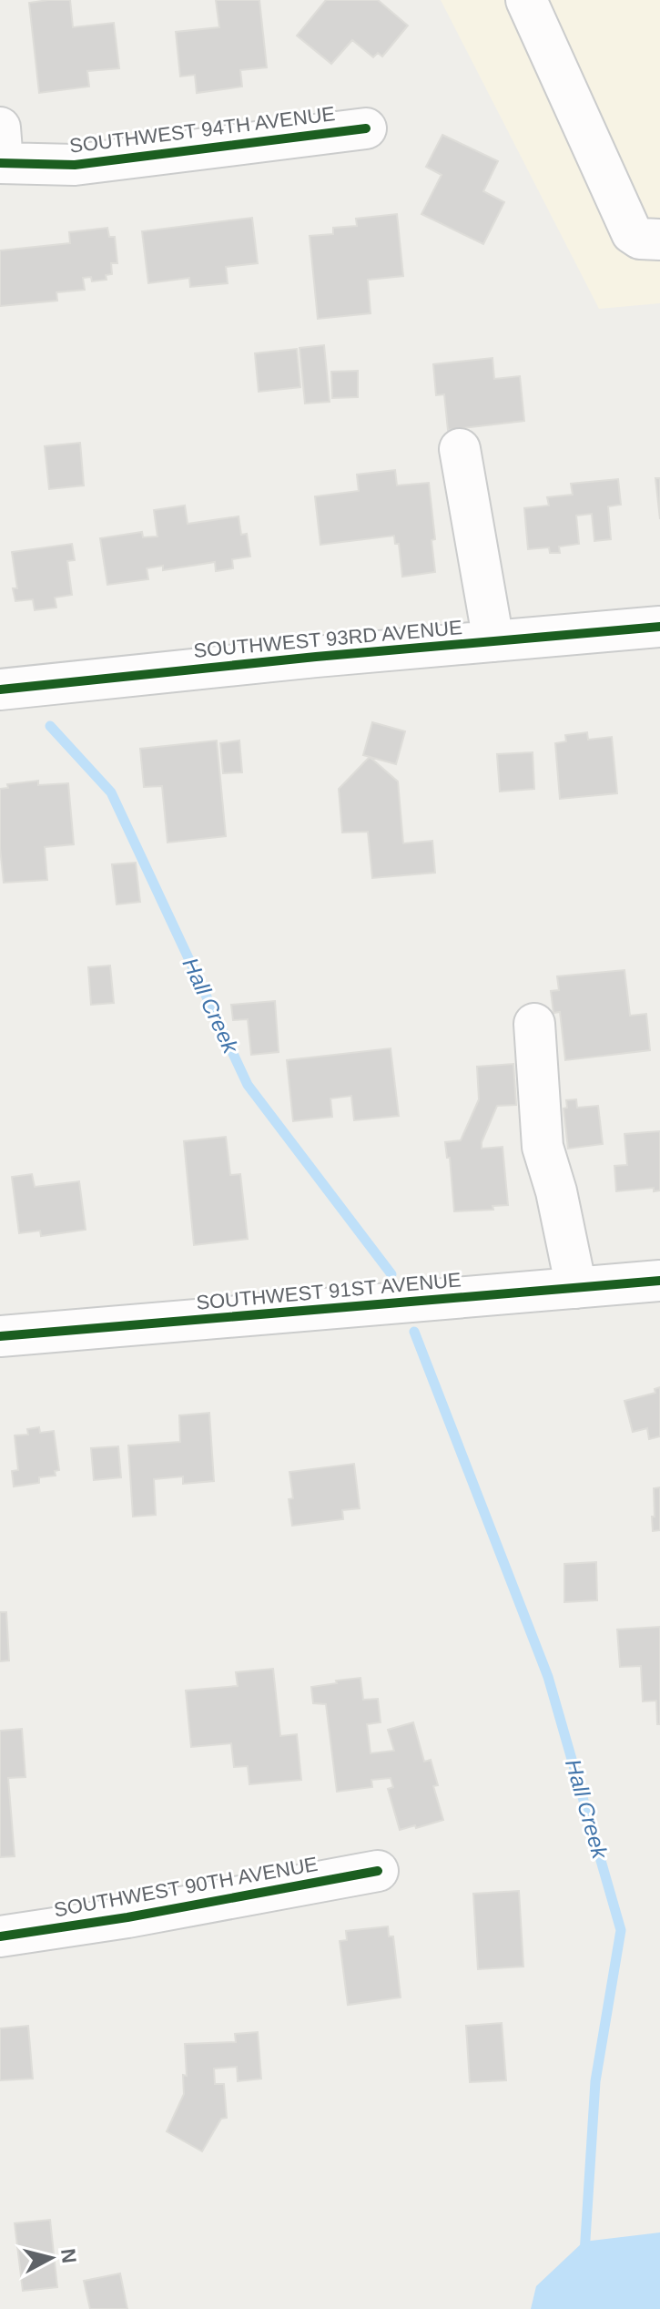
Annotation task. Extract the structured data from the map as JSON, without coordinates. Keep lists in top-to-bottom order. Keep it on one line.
{"streets":{"street":["SOUTHWEST 94TH AVENUE","SOUTHWEST 93RD AVENUE","SOUTHWEST 91ST AVENUE","SOUTHWEST 90TH AVENUE"]},"water":["Hall Creek"],"north":"right"}
